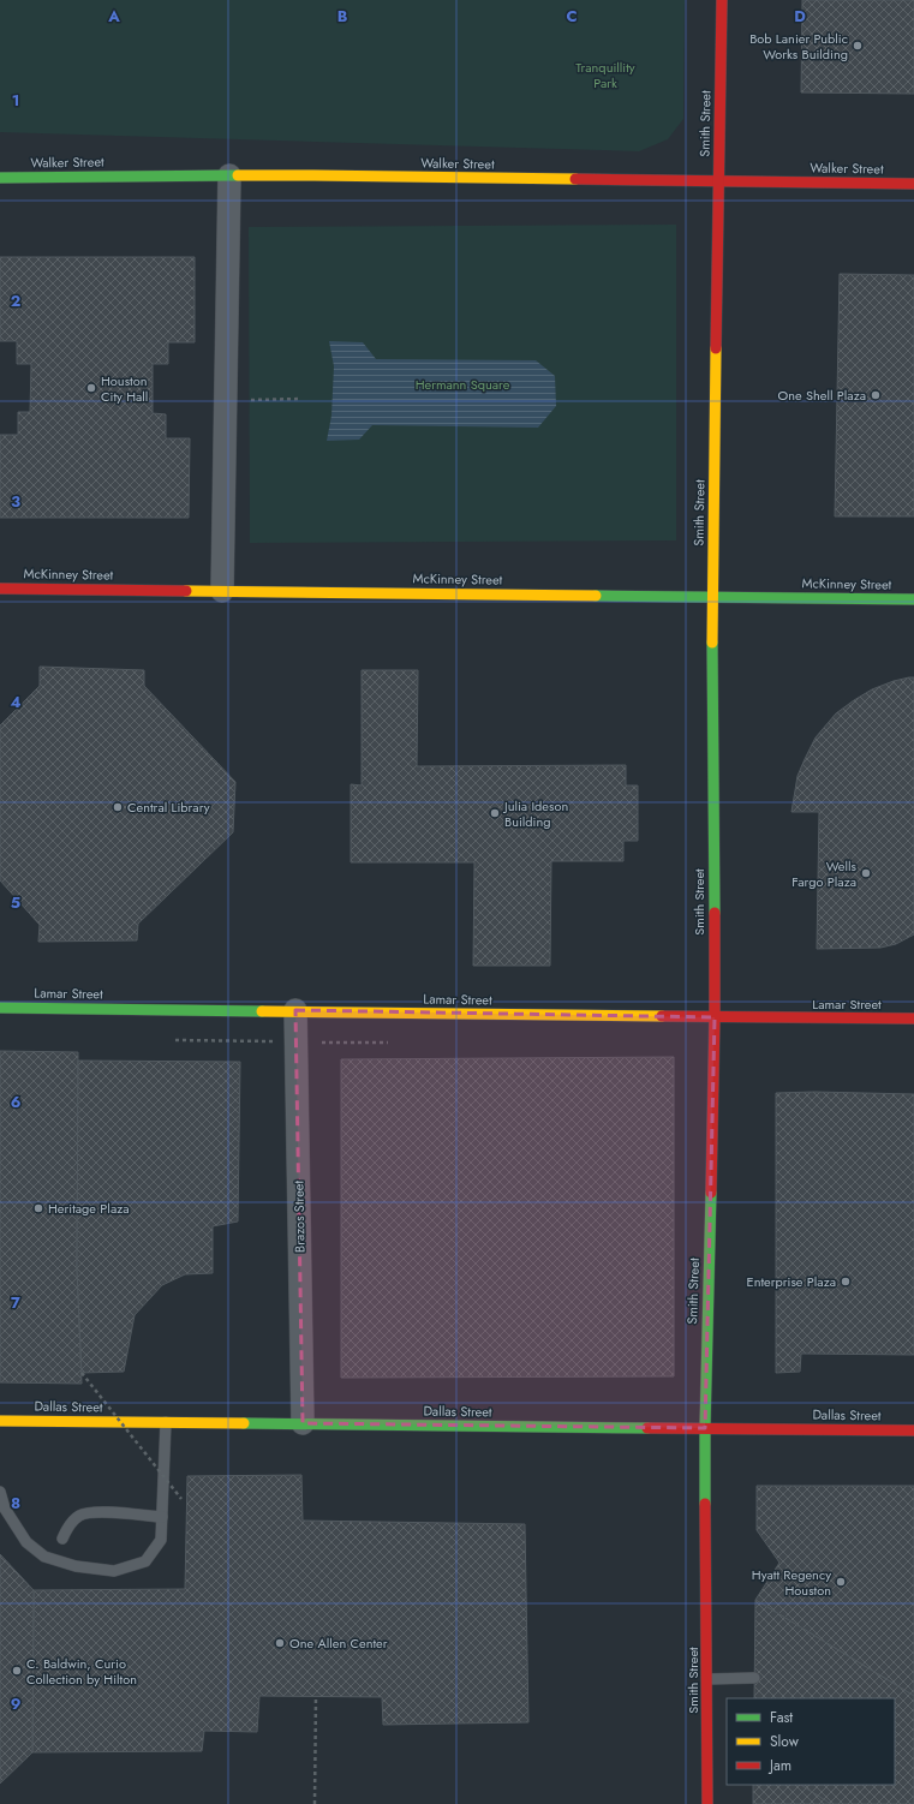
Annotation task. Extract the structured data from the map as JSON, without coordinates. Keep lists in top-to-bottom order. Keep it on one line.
{"streets":{"street":["Smith Street","Walker Street","McKinney Street","Lamar Street","Brazos Street","Dallas Street"]},"crossings":[["Smith Street","Walker Street"],["Smith Street","McKinney Street"],["Smith Street","Lamar Street"],["Smith Street","Dallas Street"],["Lamar Street","Brazos Street"],["Brazos Street","Dallas Street"]],"parks":["Tranquillity Park","Hermann Square"],"places":["Bob Lanier Public Works Building","Houston City Hall","One Shell Plaza","Central Library","Julia Ideson Building","Wells Fargo Plaza","Heritage Plaza","Enterprise Plaza","Hyatt Regency Houston","One Allen Center","C. Baldwin, Curio Collection by Hilton"],"legend":["Fast","Slow","Jam"],"grid":{"columns":["A","B","C","D"],"rows":["1","2","3","4","5","6","7","8","9"]}}
